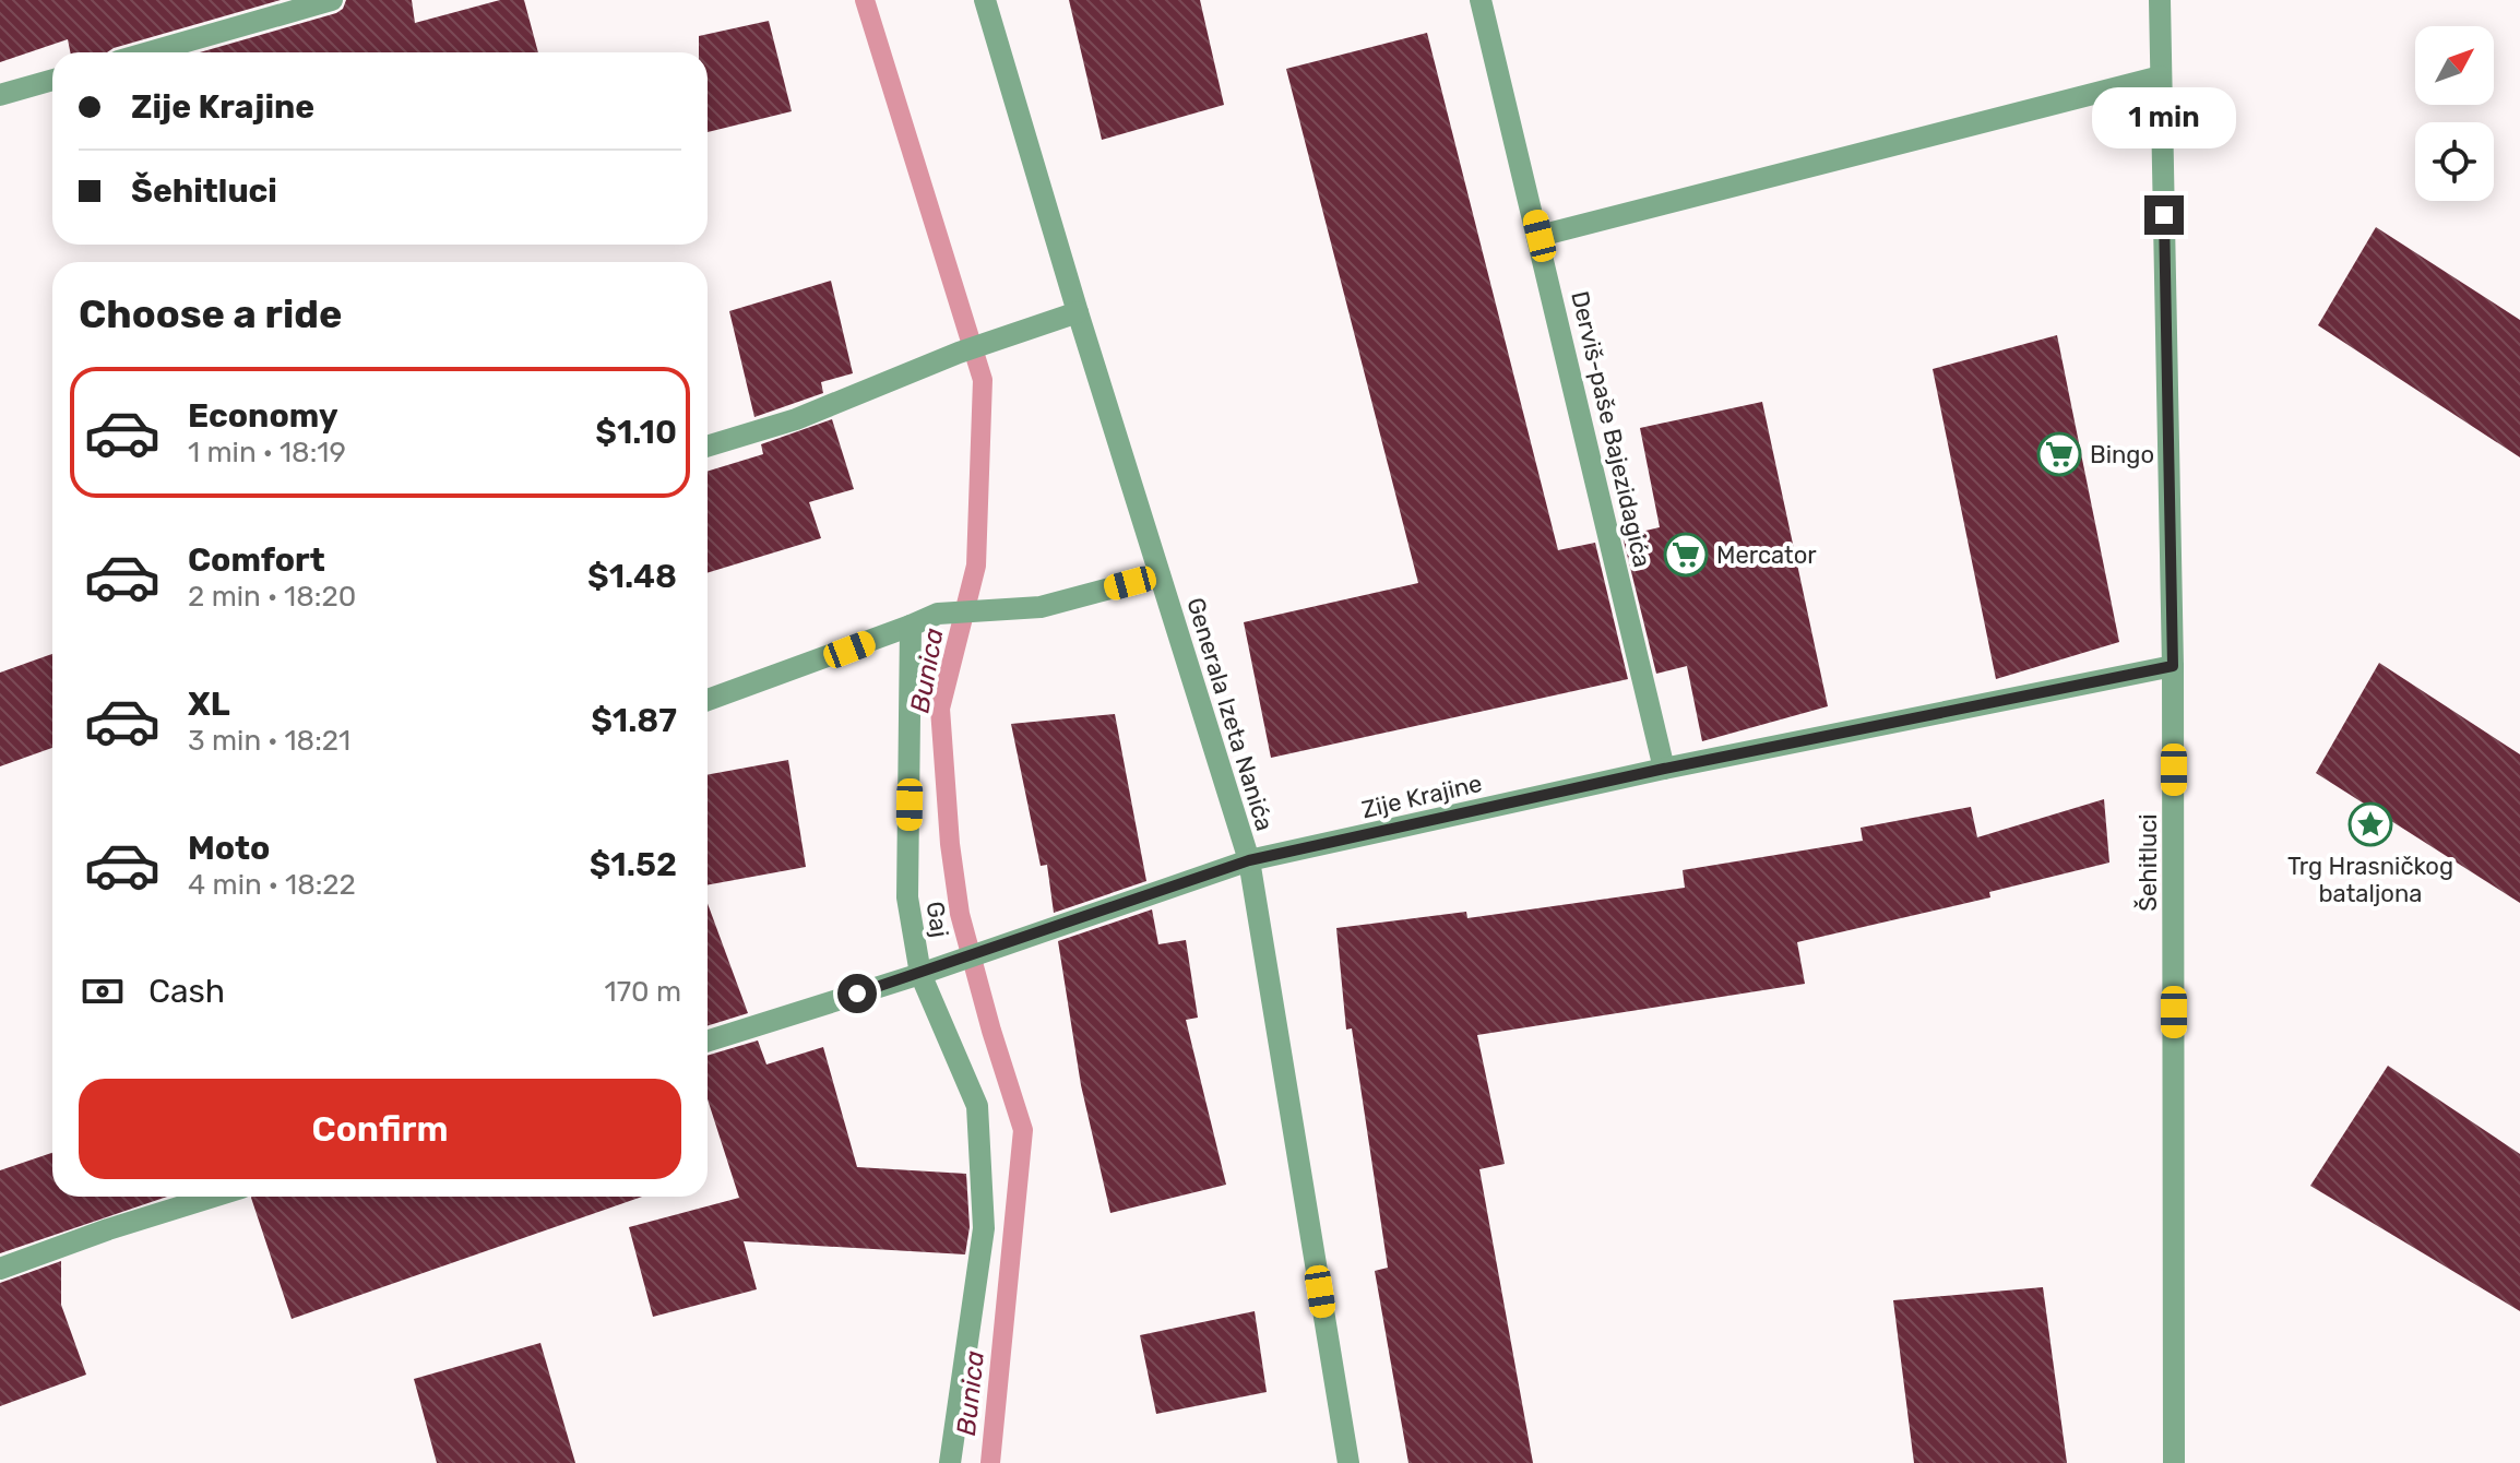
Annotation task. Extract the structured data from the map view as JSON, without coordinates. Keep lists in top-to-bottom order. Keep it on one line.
{"streets":{"street":["Derviš-paše Bajezidagića","Generala Izeta Nanića","Zije Krajine","Šehitluci","Gaj"]},"crossings":[["Derviš-paše Bajezidagića","Zije Krajine"],["Generala Izeta Nanića","Zije Krajine"],["Zije Krajine","Šehitluci"],["Zije Krajine","Gaj"]],"water":["Bunica"],"places":{"supermarket":["Bingo","Mercator"],"place":["Trg Hrasničkog bataljona"]},"north":"top right","page":{"banner":["Zije Krajine","Šehitluci"],"bubble":"1 min","heading":"Choose a ride","list":[{"name":"Economy","note":"1 min · 18:19","value":"$1.10"},{"name":"Comfort","note":"2 min · 18:20","value":"$1.48"},{"name":"XL","note":"3 min · 18:21","value":"$1.87"},{"name":"Moto","note":"4 min · 18:22","value":"$1.52"}],"pay":["Cash","170 m"],"buttons":"Confirm"}}
